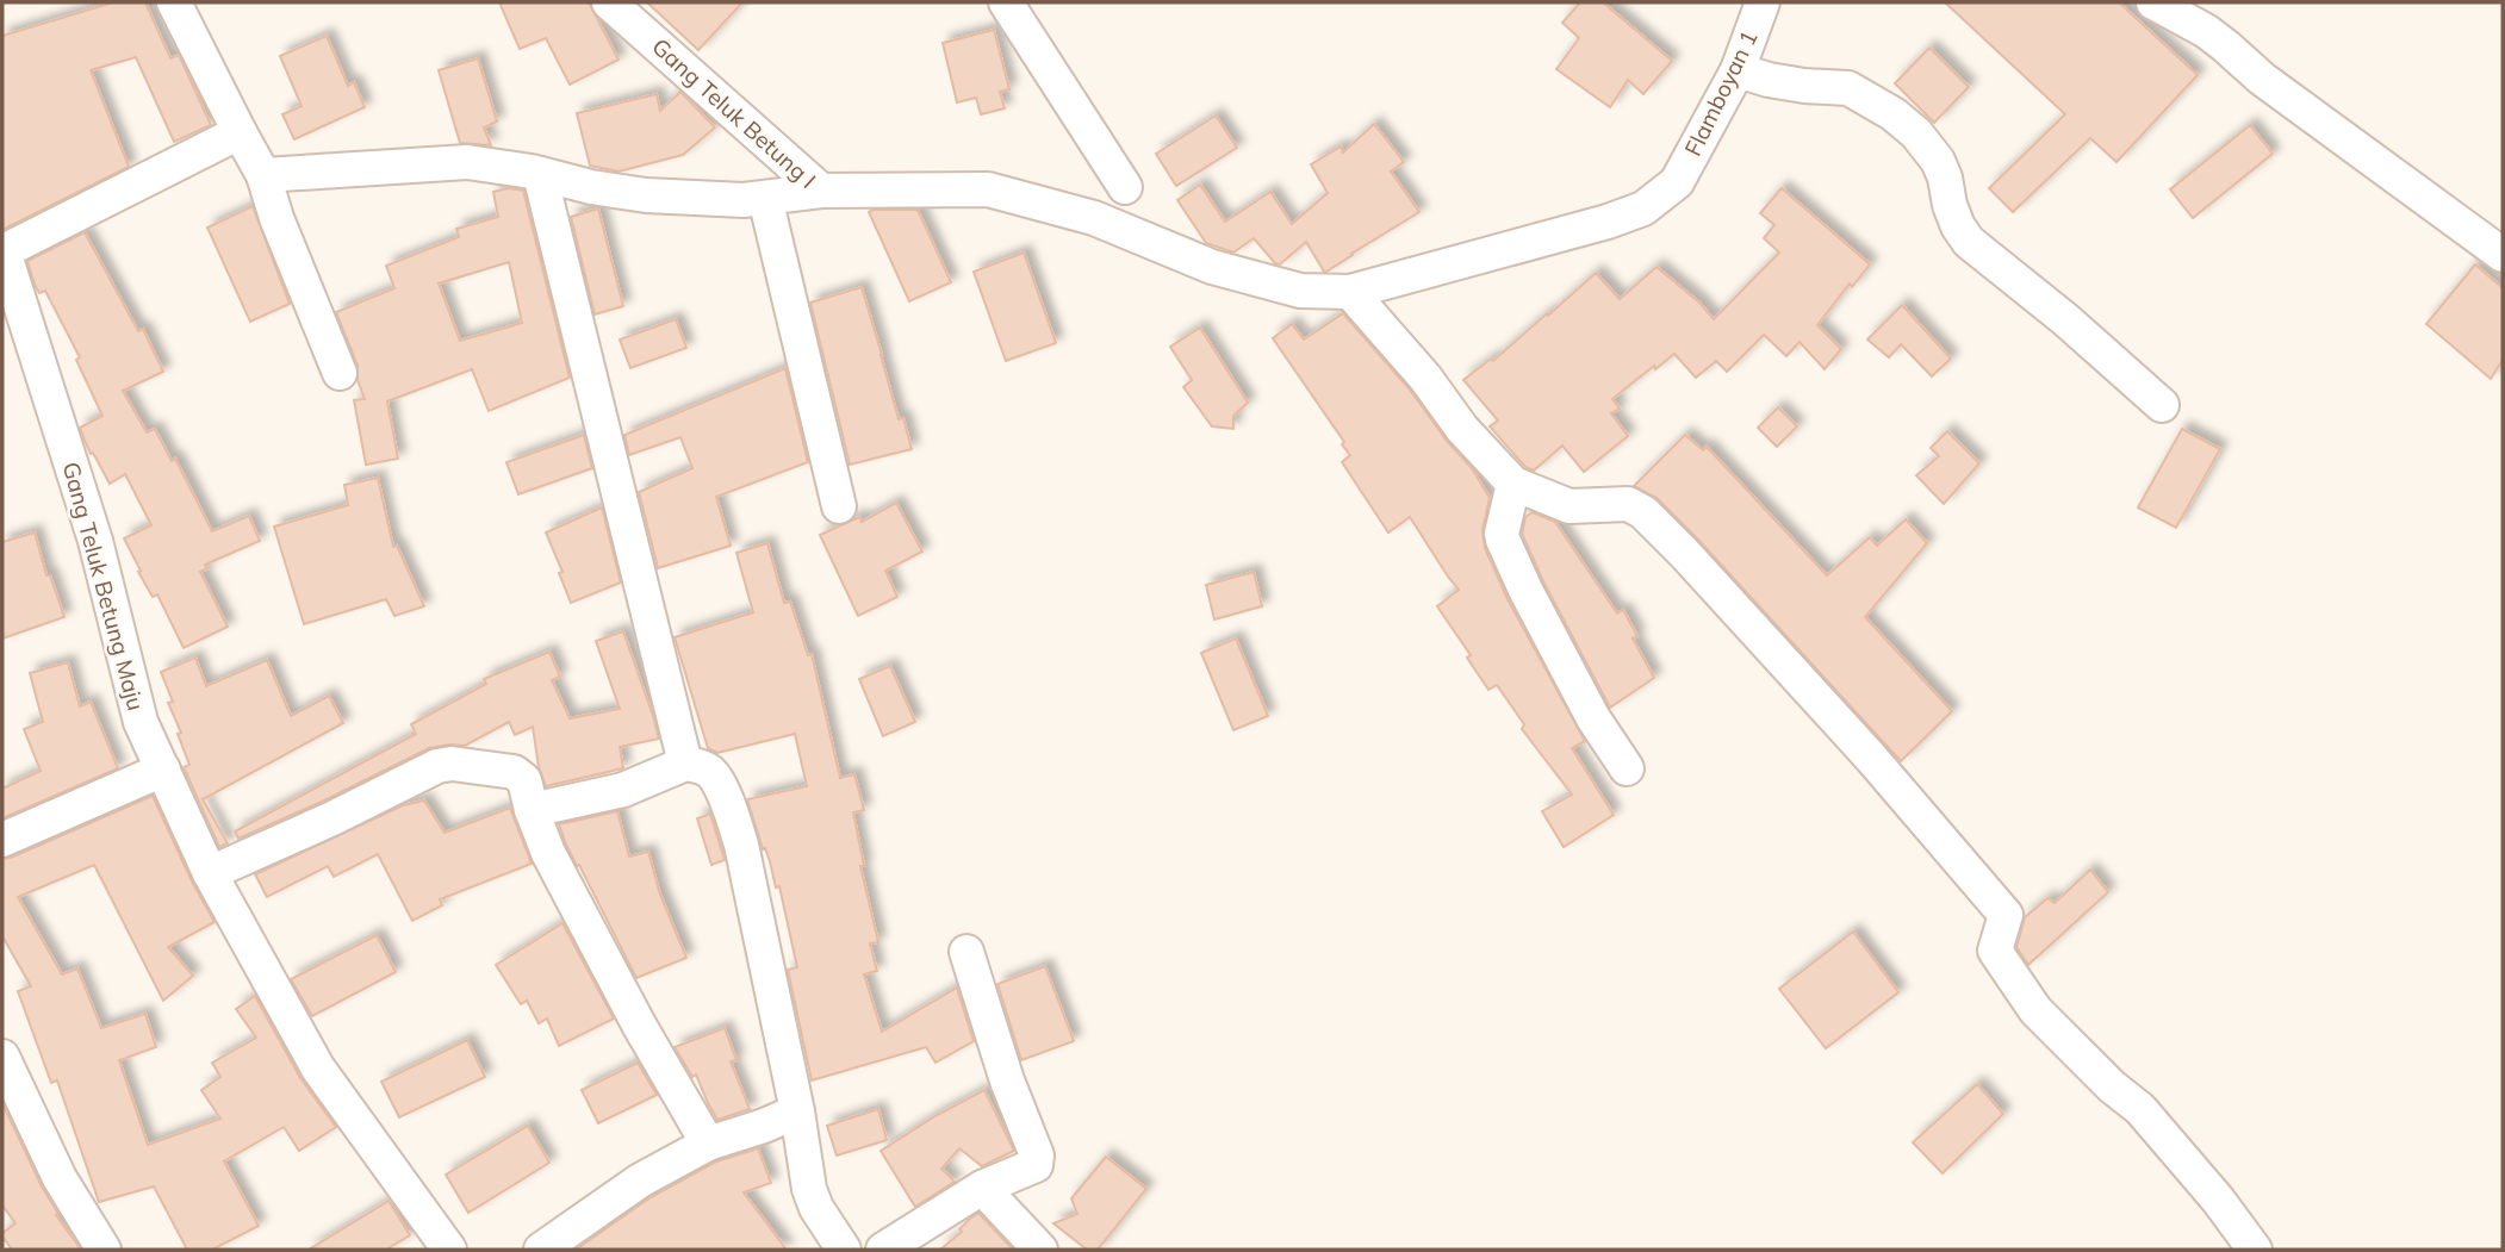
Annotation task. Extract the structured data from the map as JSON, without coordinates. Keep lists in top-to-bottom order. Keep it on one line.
{"streets":{"street":["Flamboyan 1","Gang Teluk Betung I","Gang Teluk Betung Maju"]}}
